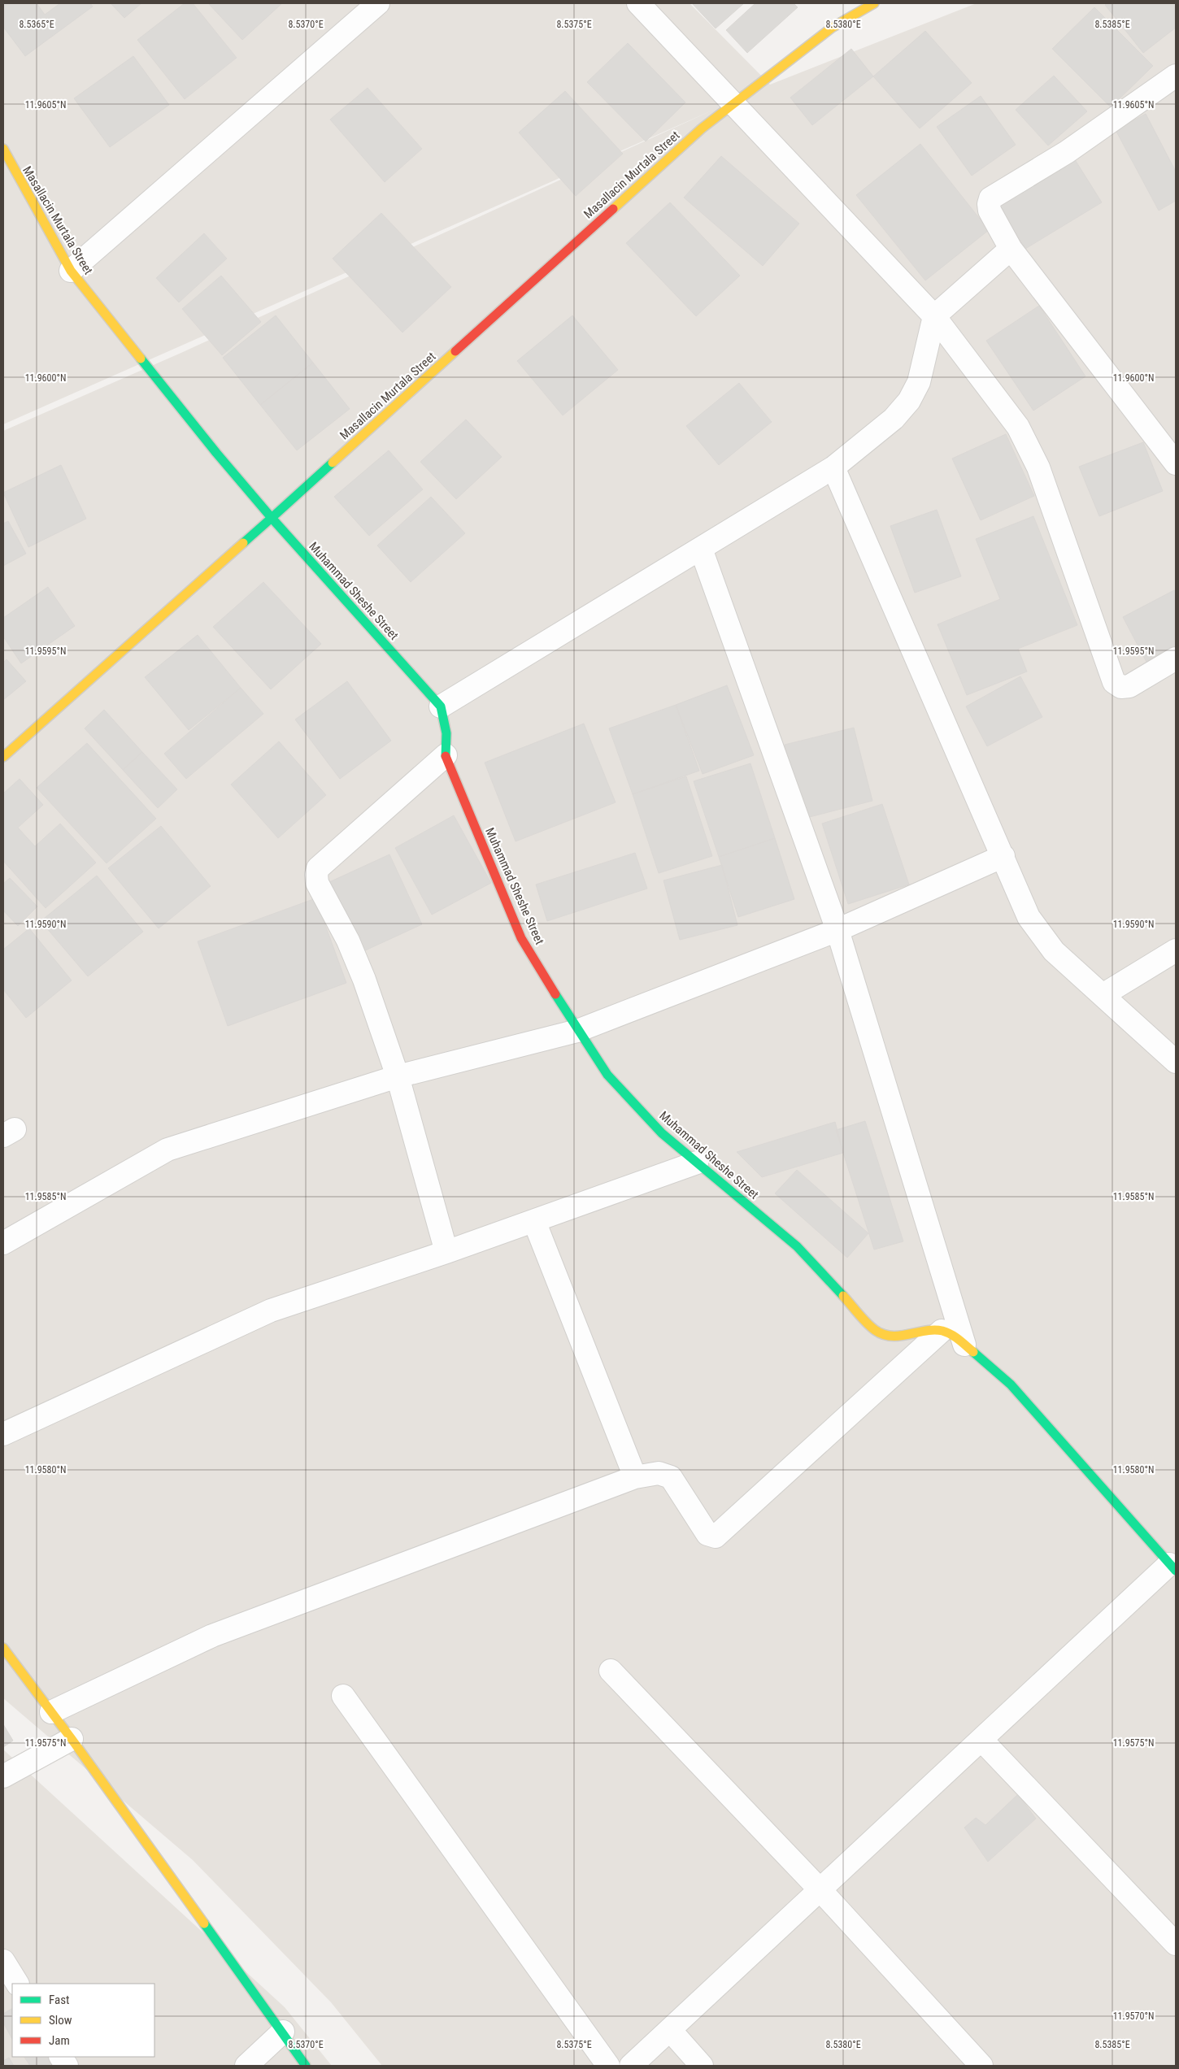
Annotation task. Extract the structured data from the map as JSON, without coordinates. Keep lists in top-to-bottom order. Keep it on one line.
{"streets":{"street":["Masallacin Murtala Street","Muhammad Sheshe Street"]},"crossings":[["Masallacin Murtala Street","Muhammad Sheshe Street"]],"legend":["Fast","Slow","Jam"],"coordinates":["8.5365°E","8.5370°E","8.5375°E","8.5380°E","8.5385°E","11.9605°N","11.9600°N","11.9595°N","11.9590°N","11.9585°N","11.9580°N","11.9575°N","11.9570°N"]}
